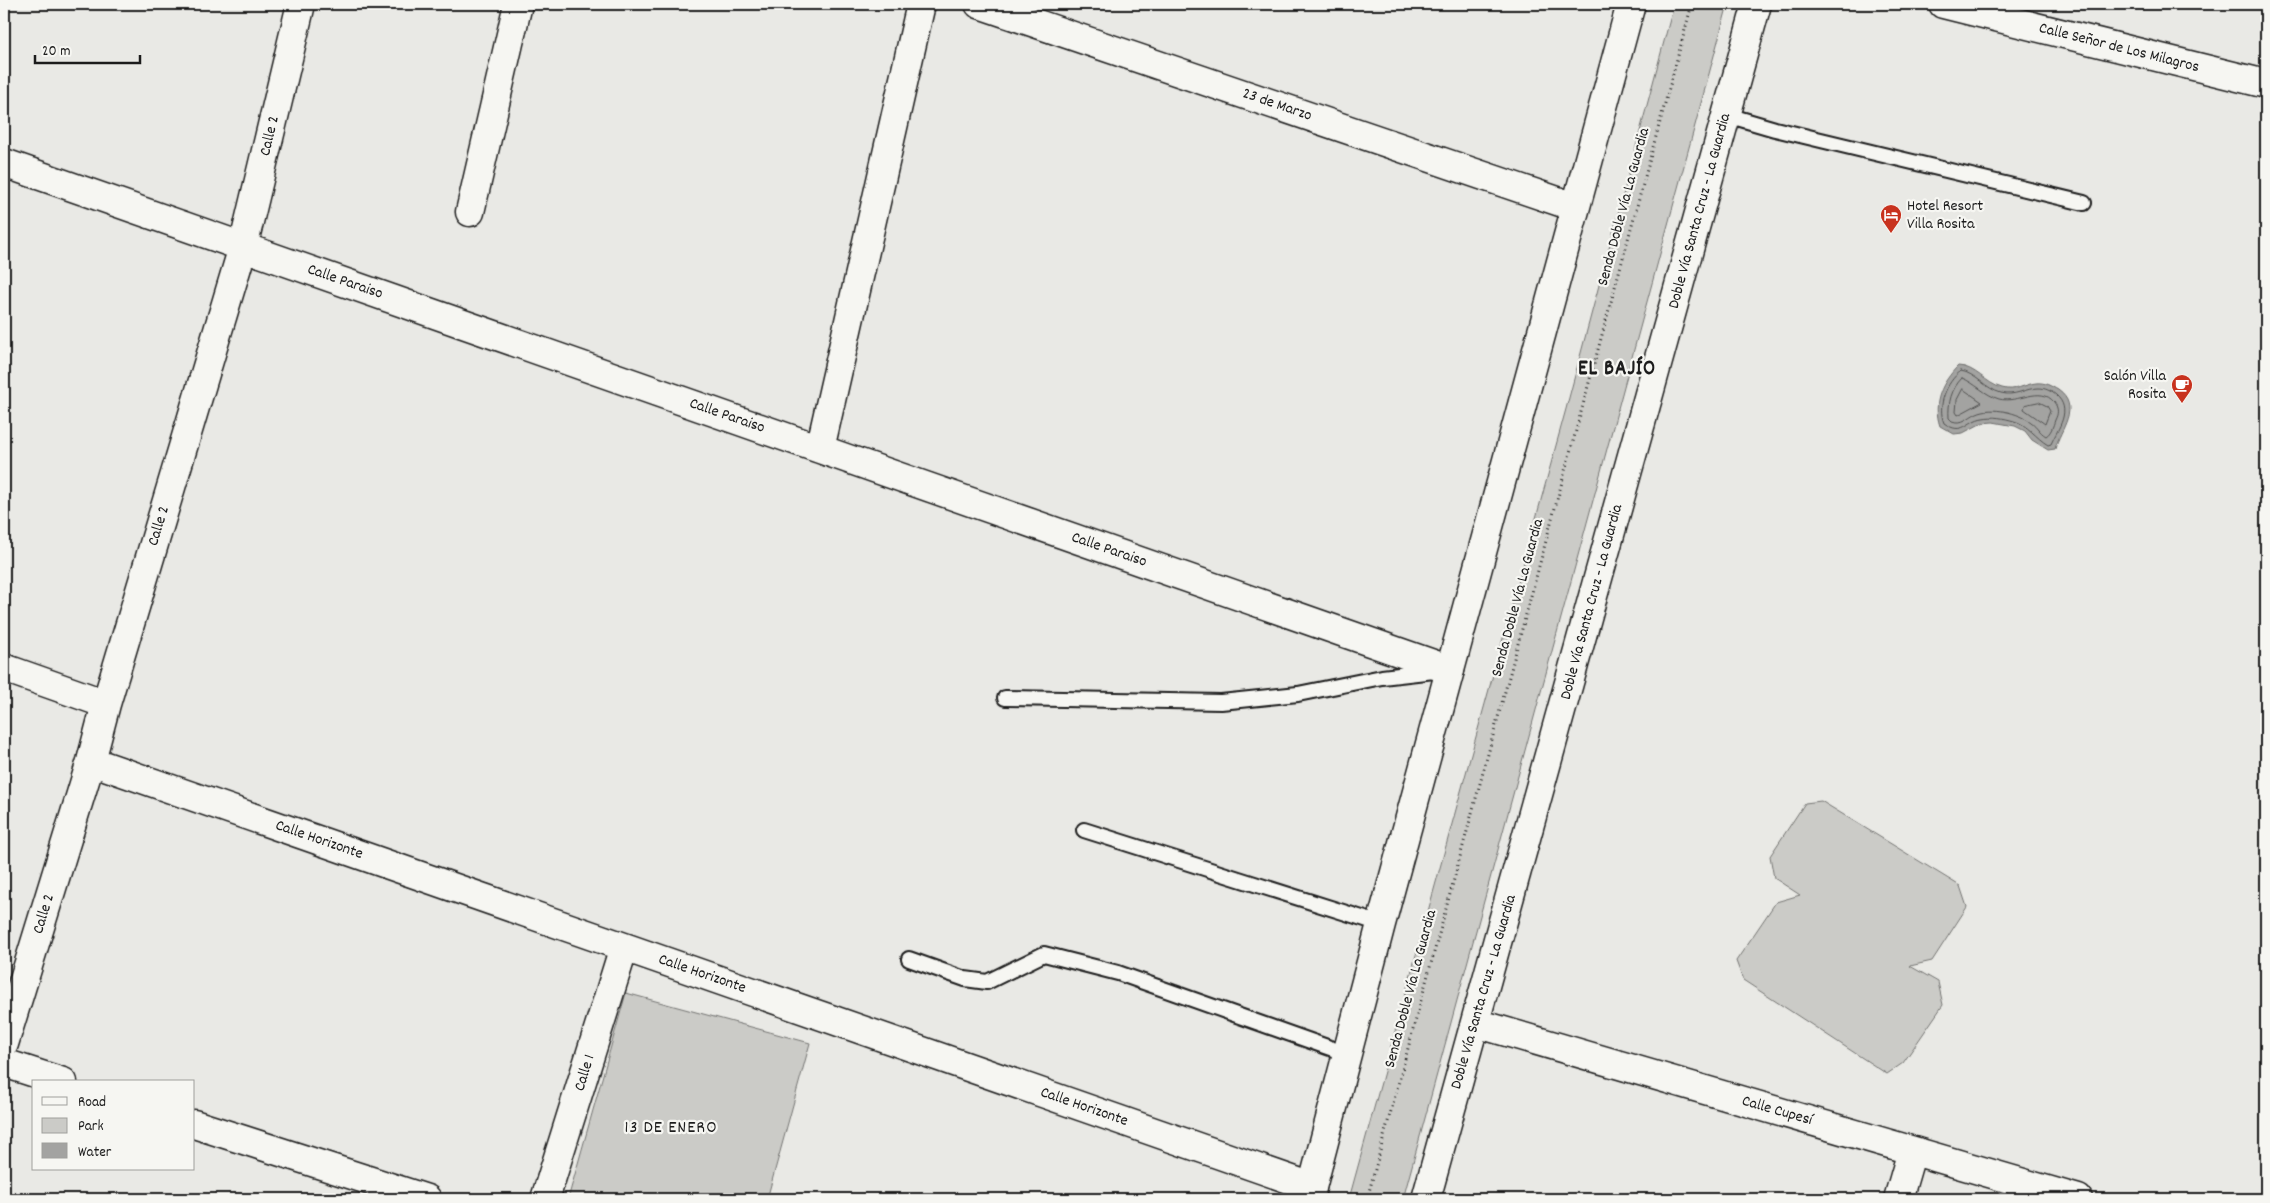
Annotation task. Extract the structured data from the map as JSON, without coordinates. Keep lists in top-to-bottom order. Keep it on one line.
{"streets":{"main road":["Calle Señor de Los Milagros","23 de Marzo","Calle 2","Doble Vía Santa Cruz - La Guardia","Calle Paraiso","Calle Horizonte","Calle 1","Calle Cupesí"],"path":["Senda Doble Vía La Guardia"]},"crossings":[["Calle 2","Calle Paraiso"],["Calle 2","Calle Horizonte"],["Doble Vía Santa Cruz - La Guardia","Calle Cupesí"],["Calle Horizonte","Calle 1"]],"districts":["EL BAJÍO","13 DE ENERO"],"places":{"hotel":["Hotel Resort Villa Rosita"],"cafe":["Salón Villa Rosita"]},"legend":["Road","Park","Water"],"scale_bar":"20 m"}
